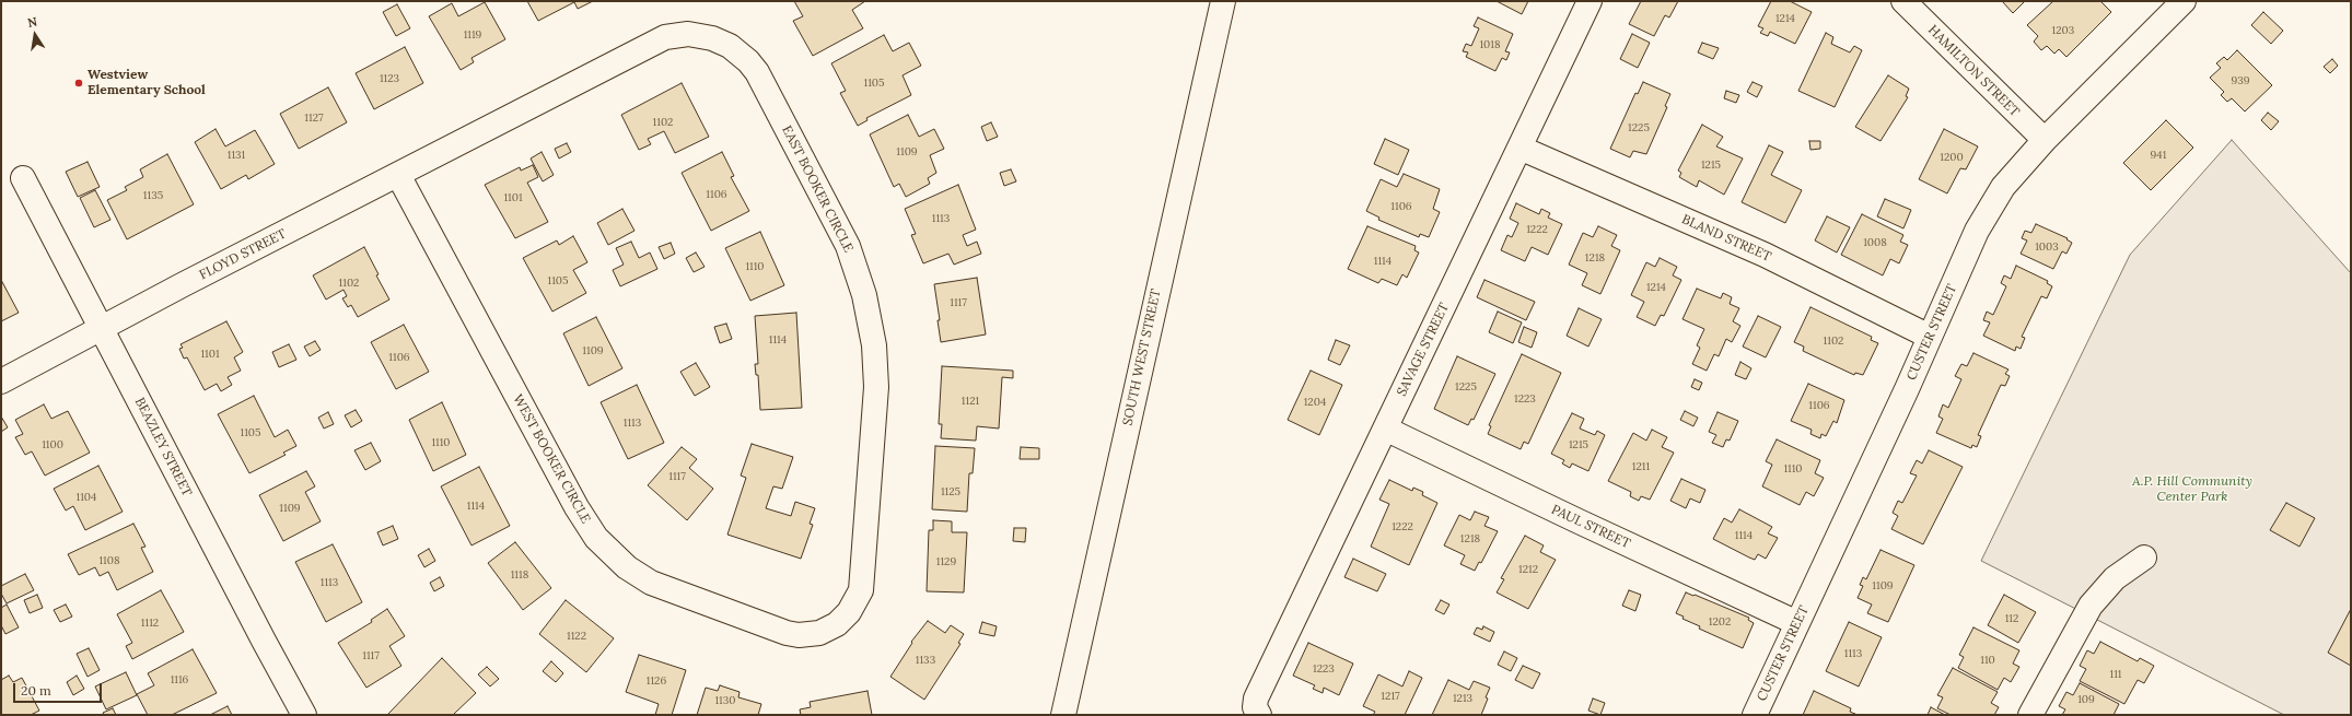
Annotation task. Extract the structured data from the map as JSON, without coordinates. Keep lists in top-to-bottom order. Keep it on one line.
{"streets":{"street":["HAMILTON STREET","EAST BOOKER CIRCLE","BLAND STREET","FLOYD STREET","CUSTER STREET","SAVAGE STREET","SOUTH WEST STREET","BEAZLEY STREET","WEST BOOKER CIRCLE","PAUL STREET"]},"crossings":[["HAMILTON STREET","CUSTER STREET"],["EAST BOOKER CIRCLE","FLOYD STREET"],["EAST BOOKER CIRCLE","WEST BOOKER CIRCLE"],["BLAND STREET","CUSTER STREET"],["BLAND STREET","SAVAGE STREET"],["FLOYD STREET","BEAZLEY STREET"],["FLOYD STREET","WEST BOOKER CIRCLE"],["CUSTER STREET","PAUL STREET"],["SAVAGE STREET","PAUL STREET"]],"parks":["A.P. Hill Community Center Park"],"places":["Westview Elementary School"],"house_numbers":["1214","1203","1119","1018","1123","939","1105","1127","1102","1225","1109","1131","941","1200","1215","1106","1135","1101","1106","1113","1222","1008","1003","1218","1114","1110","1105","1102","1214","1117","1114","1102","1109","1101","1106","1225","1223","1121","1204","1106","1113","1105","1110","1100","1215","1211","1110","1117","1125","1104","1114","1109","1222","1114","1218","1108","1129","1212","1118","1113","1109","112","1202","1112","1122","1113","1117","1133","110","1223","111","1116","1126","1217","1213","109","1130"],"scale_bar":"20 m","north":"top"}
